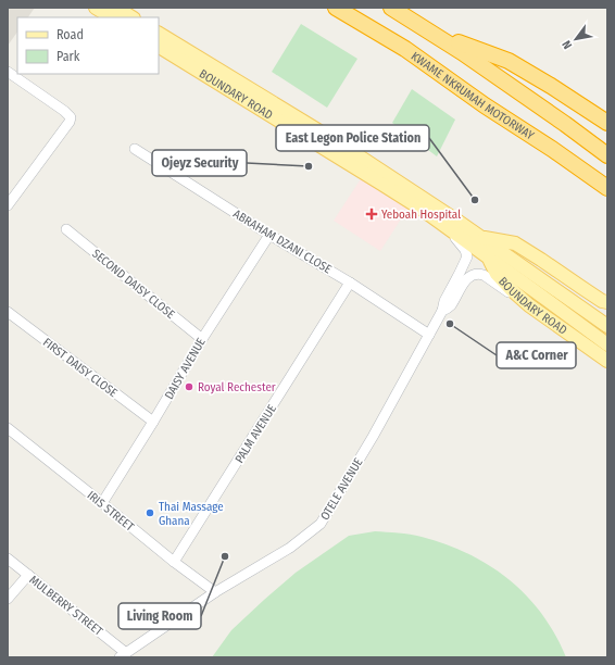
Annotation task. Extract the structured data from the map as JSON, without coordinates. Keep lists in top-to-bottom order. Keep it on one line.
{"streets":{"highway":["KWAME NKRUMAH MOTORWAY"],"main road":["BOUNDARY ROAD"],"street":["ABRAHAM DZANI CLOSE","SECOND DAISY CLOSE","FIRST DAISY CLOSE","DAISY AVENUE","PALM AVENUE","OTELE AVENUE","IRIS STREET","MULBERRY STREET"]},"crossings":[["BOUNDARY ROAD","OTELE AVENUE"],["ABRAHAM DZANI CLOSE","DAISY AVENUE"],["ABRAHAM DZANI CLOSE","PALM AVENUE"],["ABRAHAM DZANI CLOSE","OTELE AVENUE"],["SECOND DAISY CLOSE","DAISY AVENUE"],["FIRST DAISY CLOSE","DAISY AVENUE"],["DAISY AVENUE","IRIS STREET"],["PALM AVENUE","IRIS STREET"],["OTELE AVENUE","IRIS STREET"],["OTELE AVENUE","MULBERRY STREET"]],"places":{"other":["Ojeyz Security","East Legon Police Station","A&C Corner","Royal Rechester","Thai Massage Ghana","Living Room"],"health":["Yeboah Hospital"]},"legend":["Road","Park"],"north":"bottom left"}
